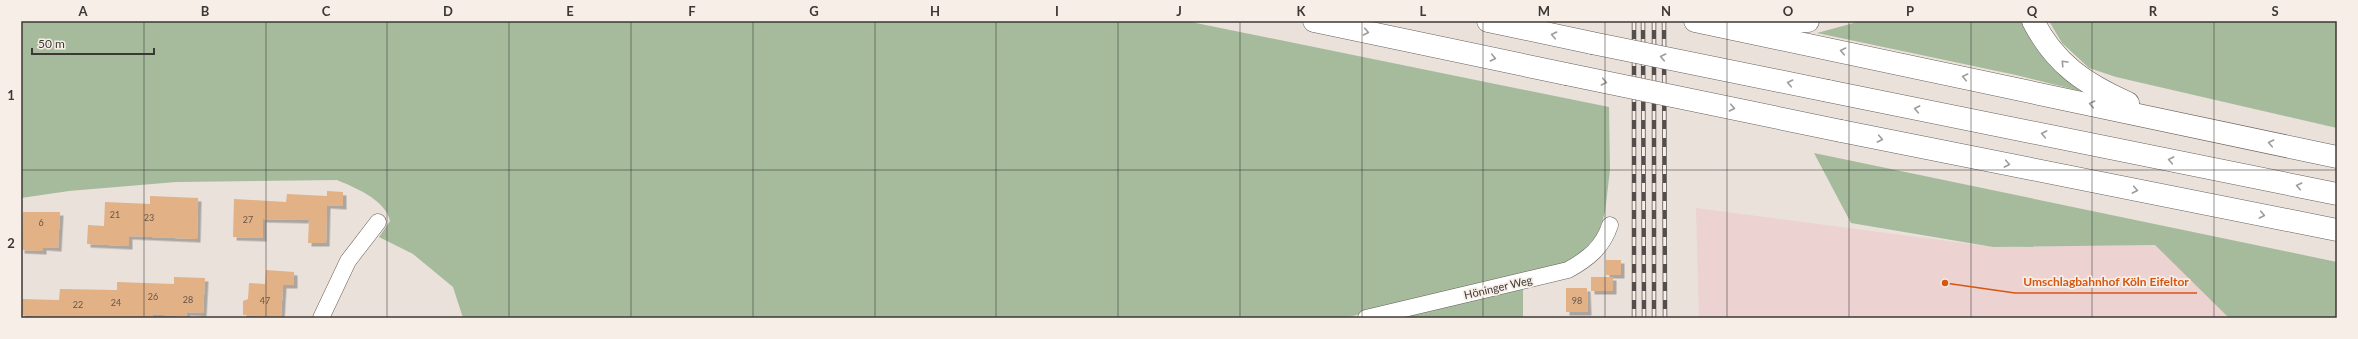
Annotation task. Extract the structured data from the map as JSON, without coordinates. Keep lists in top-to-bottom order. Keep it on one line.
{"streets":{"street":["Höninger Weg"]},"places":["Umschlagbahnhof Köln Eifeltor"],"house_numbers":["21","23","27","6","26","28","47","98","24","22"],"scale_bar":"50 m","grid":{"columns":["A","B","C","D","E","F","G","H","I","J","K","L","M","N","O","P","Q","R","S"],"rows":["1","2"]}}
